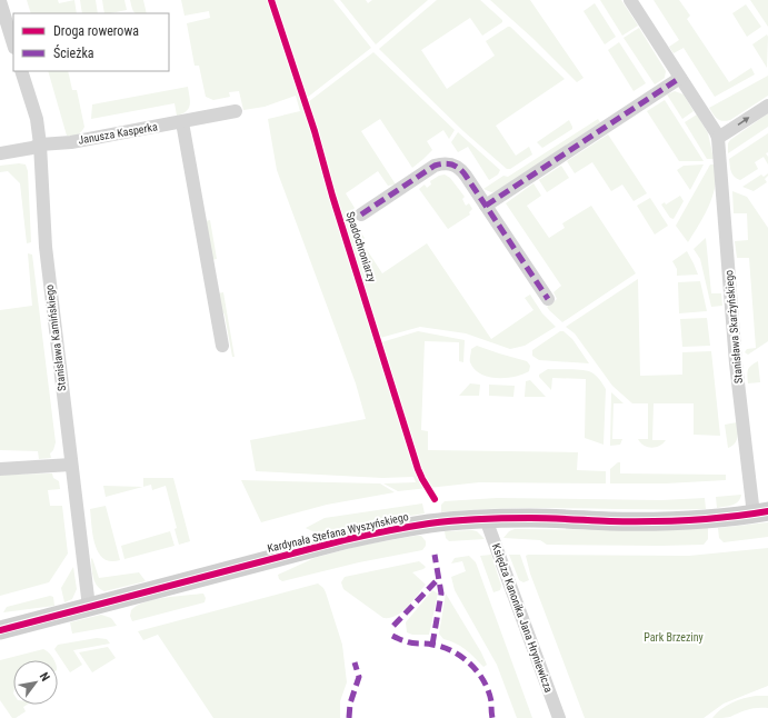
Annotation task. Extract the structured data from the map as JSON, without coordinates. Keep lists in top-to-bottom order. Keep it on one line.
{"streets":{"street":["Janusza Kasperka","Stanisława Skarżyńskiego","Stanisława Kamińskiego","Kardynała Stefana Wyszyńskiego","Księdza Kanonika Jana Hryniewicza"],"cycle path":["Spadochroniarzy"]},"crossings":[["Janusza Kasperka","Stanisława Kamińskiego"],["Stanisława Skarżyńskiego","Kardynała Stefana Wyszyńskiego"],["Stanisława Kamińskiego","Kardynała Stefana Wyszyńskiego"],["Kardynała Stefana Wyszyńskiego","Księdza Kanonika Jana Hryniewicza"]],"parks":["Park Brzeziny"],"legend":["Droga rowerowa","Ścieżka"],"north":"top right"}
